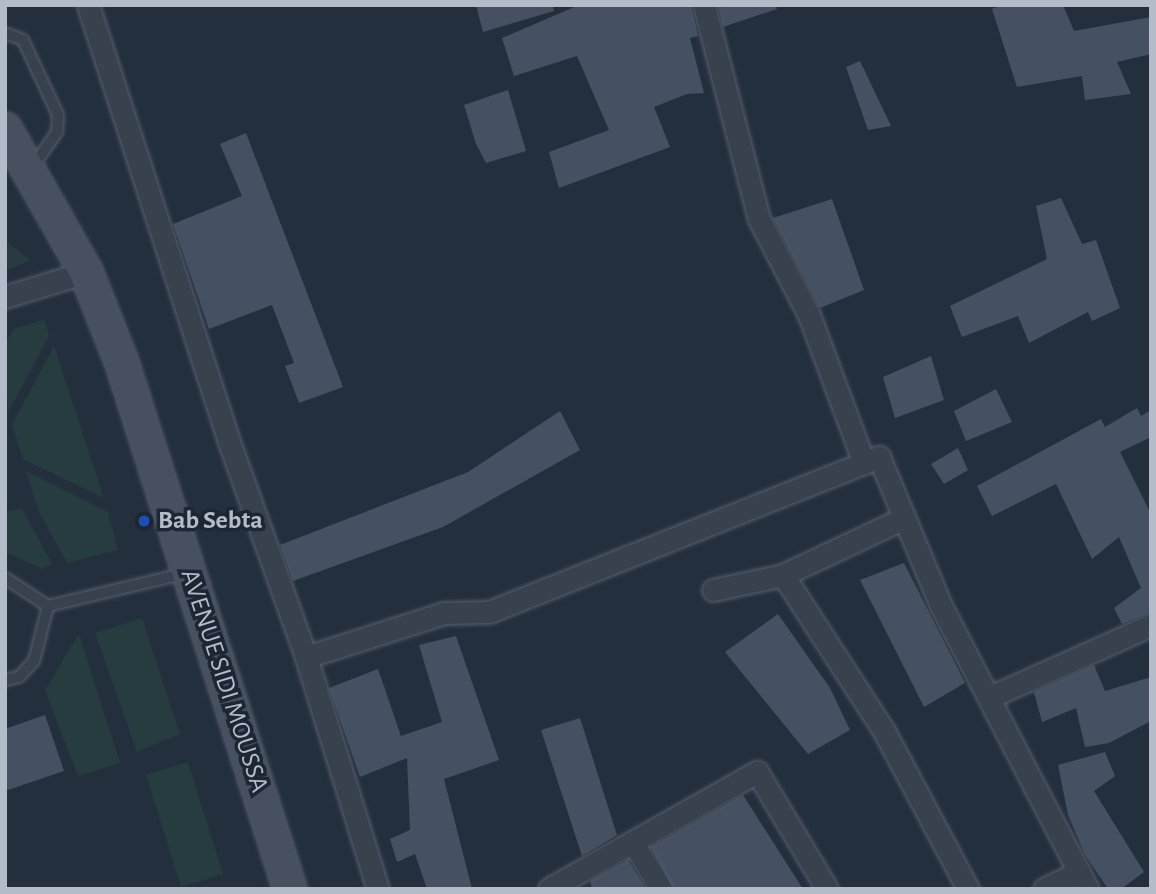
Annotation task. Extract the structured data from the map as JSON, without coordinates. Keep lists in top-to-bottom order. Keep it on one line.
{"streets":{"street":["AVENUE SIDI MOUSSA"]},"places":["Bab Sebta"]}
